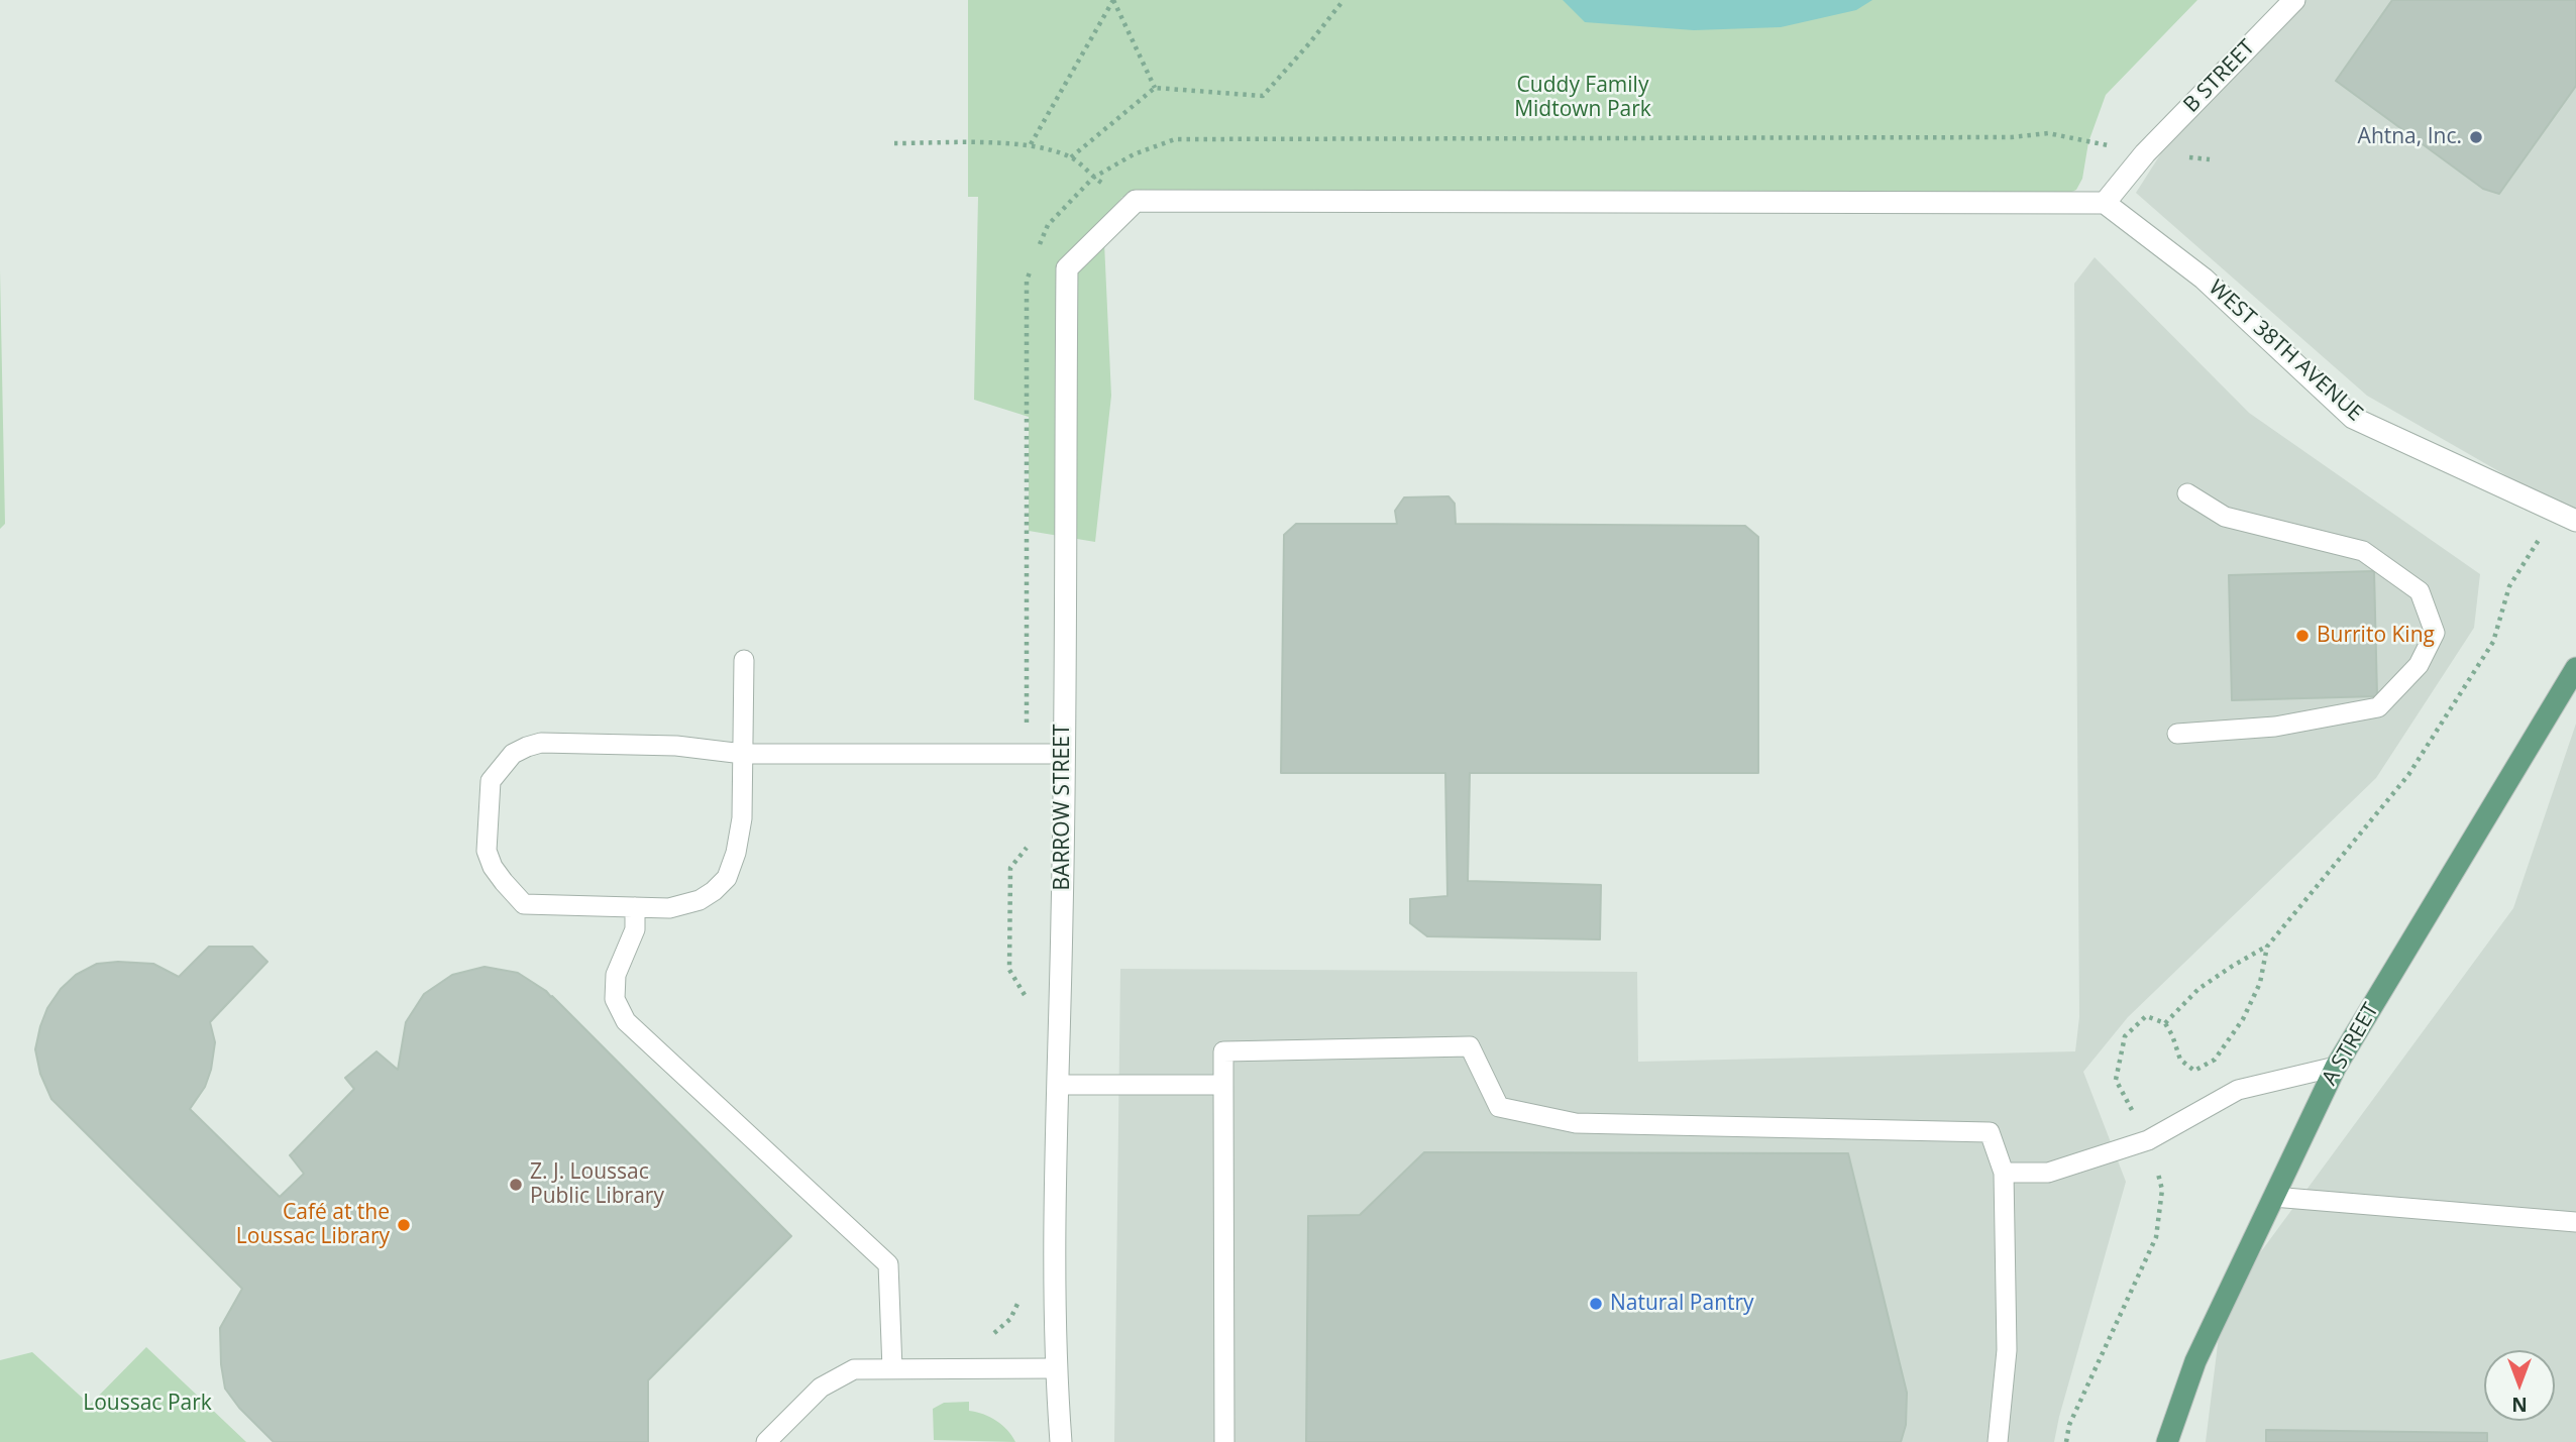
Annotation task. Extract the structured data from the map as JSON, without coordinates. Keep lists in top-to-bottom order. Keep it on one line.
{"streets":{"main road":["A STREET"],"street":["B STREET","WEST 38TH AVENUE","BARROW STREET"]},"parks":["Cuddy Family Midtown Park","Loussac Park"],"places":["Ahtna, Inc.","Burrito King","Z. J. Loussac Public Library","Café at the Loussac Library","Natural Pantry"],"north":"bottom"}
